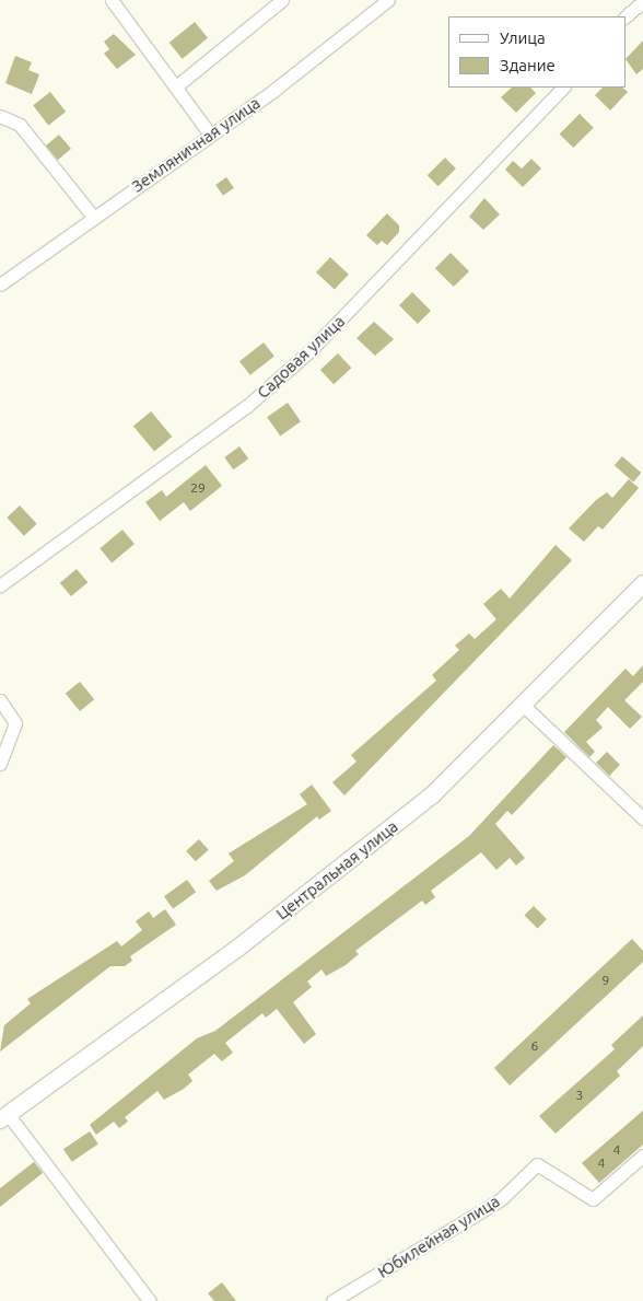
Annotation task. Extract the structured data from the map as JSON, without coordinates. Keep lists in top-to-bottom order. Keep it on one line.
{"streets":{"street":["Земляничная улица","Садовая улица","Центральная улица","Юбилейная улица"]},"house_numbers":["29","9","6","3","4","4"],"legend":["Улица","Здание"]}
